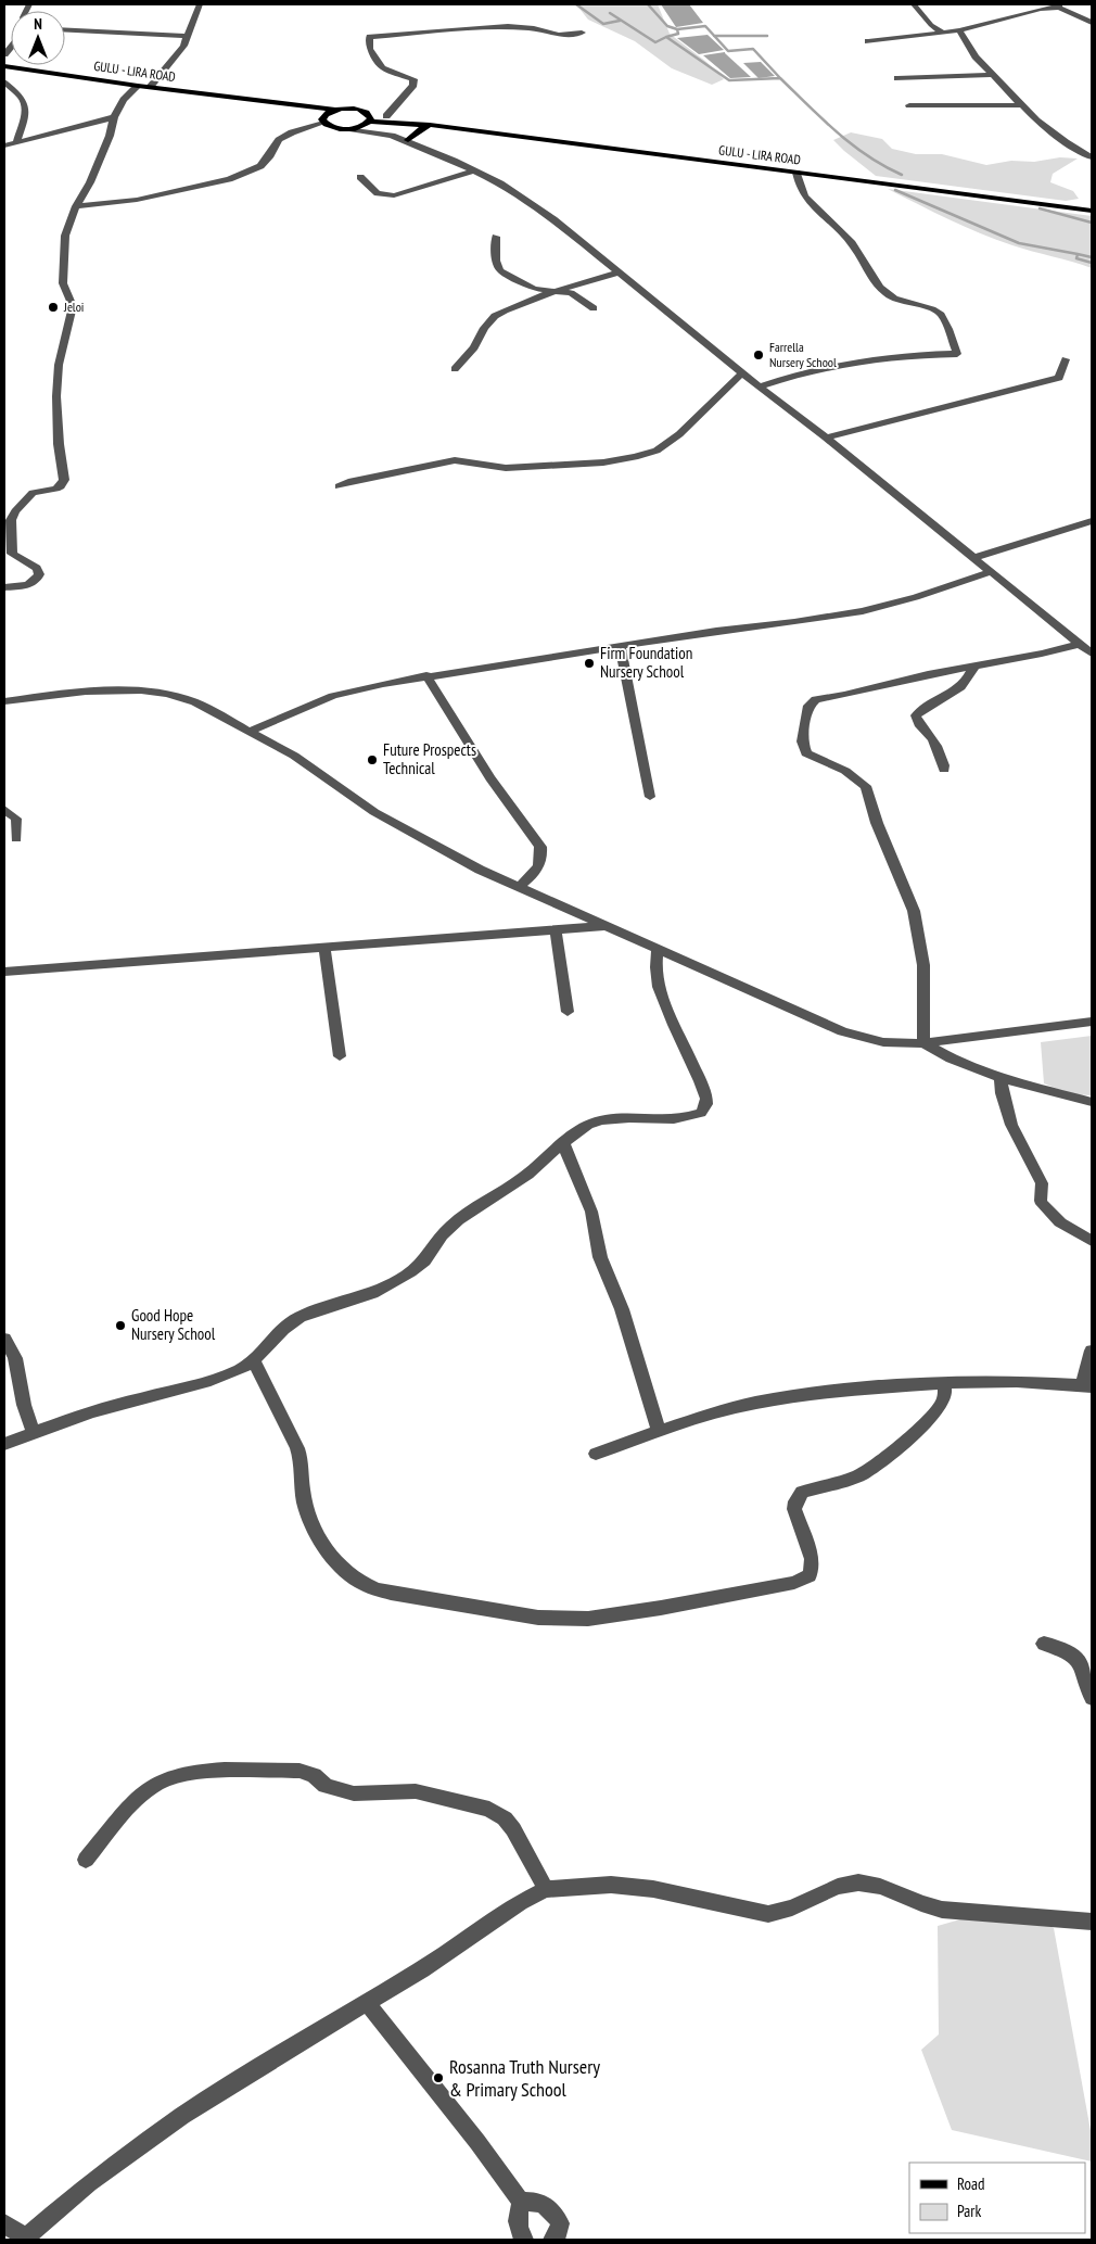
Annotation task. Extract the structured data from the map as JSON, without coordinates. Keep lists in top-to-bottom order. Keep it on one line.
{"streets":{"main road":["GULU - LIRA ROAD"]},"places":["Jeloi","Farrella Nursery School","Firm Foundation Nursery School","Future Prospects Technical","Good Hope Nursery School","Rosanna Truth Nursery & Primary School"],"legend":["Road","Park"],"north":"top"}
